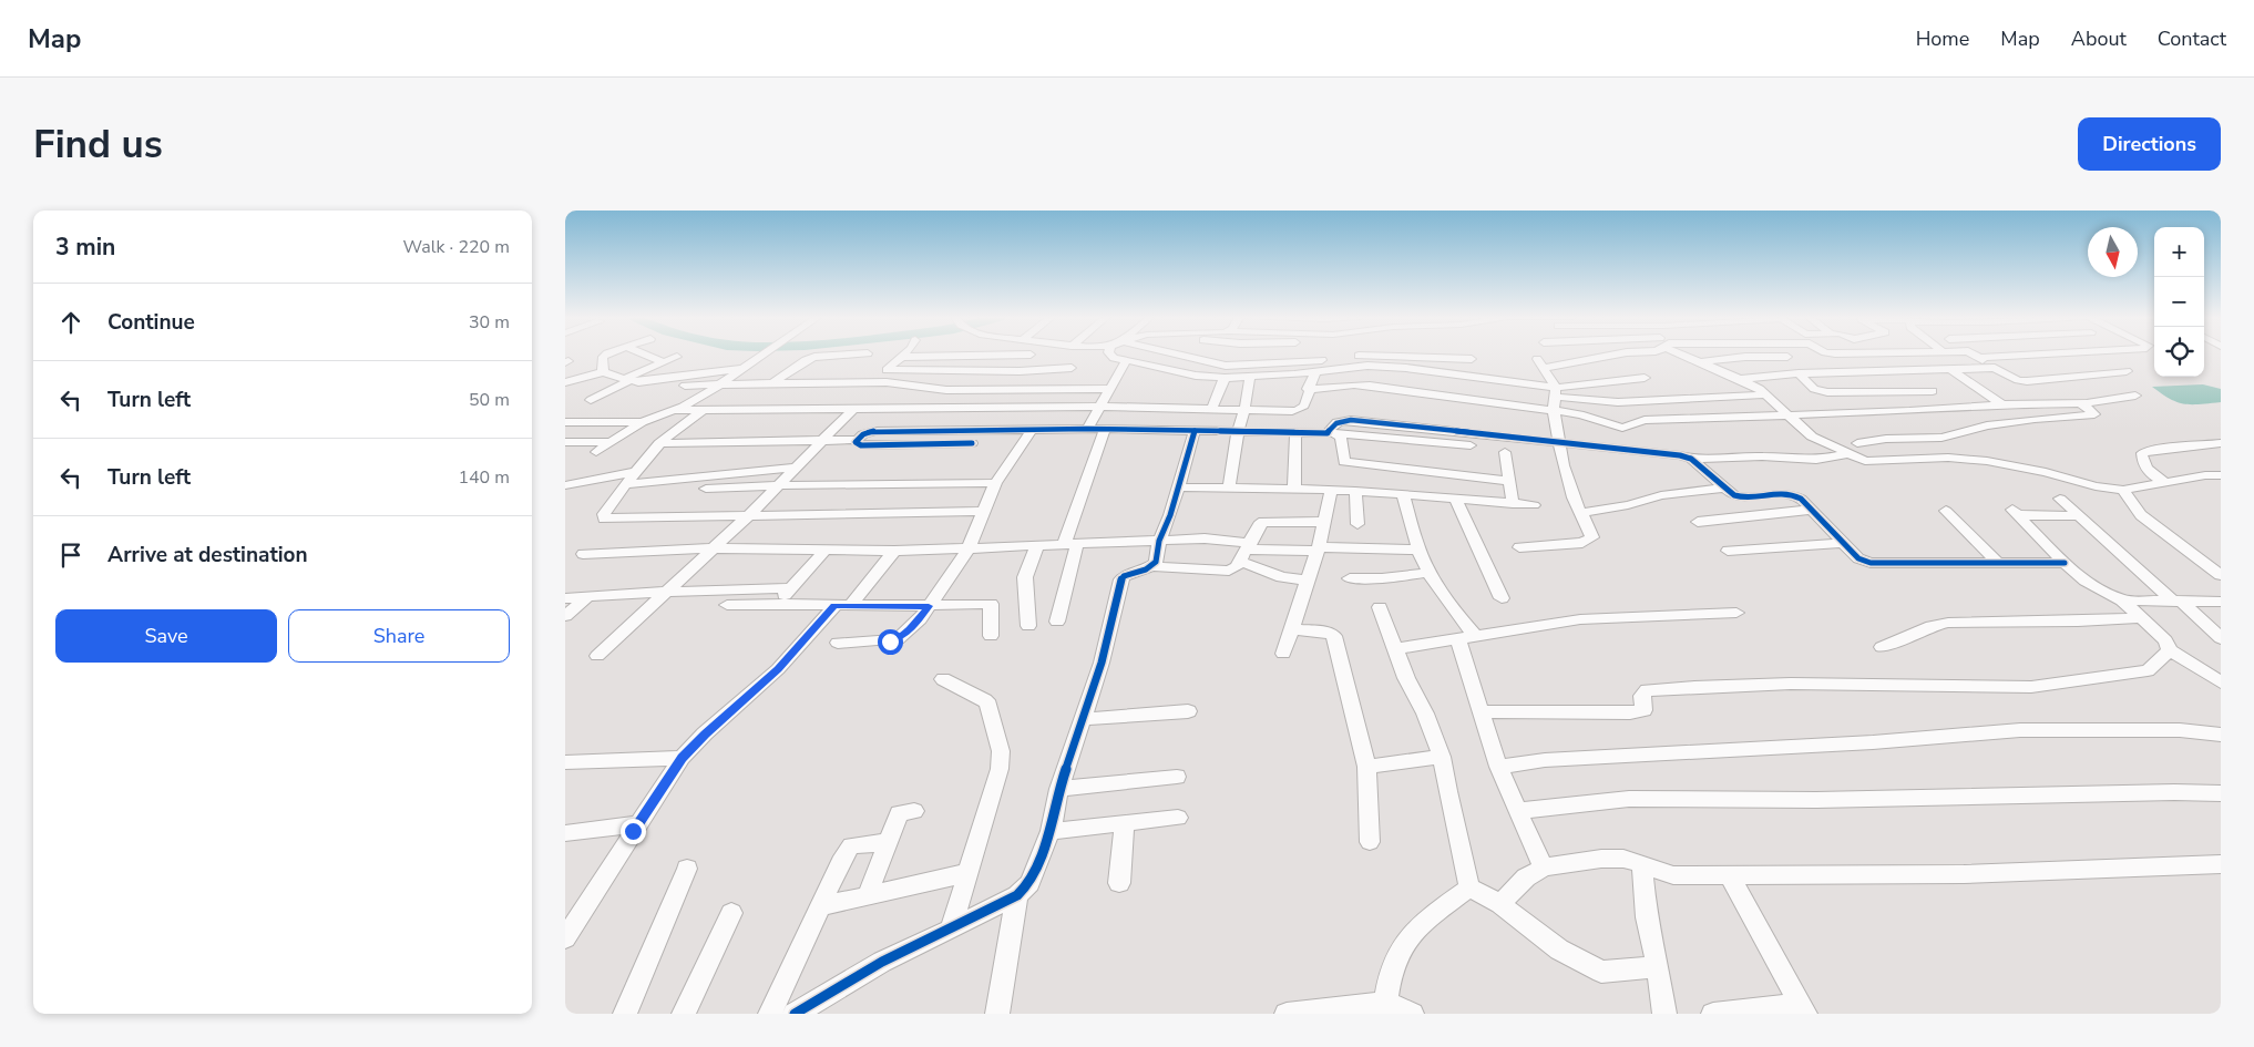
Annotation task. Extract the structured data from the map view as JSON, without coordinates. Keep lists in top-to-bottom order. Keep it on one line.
{"north":"bottom","page":{"header":"Map","nav":["Home","Map","About","Contact"],"buttons":["Directions",["Save","Share"]],"title":"Find us","heading":["3 min","Walk · 220 m"],"map_buttons":["+","−"],"list":[["Continue","30 m"],["Turn left","50 m"],["Turn left","140 m"],"Arrive at destination"]}}
